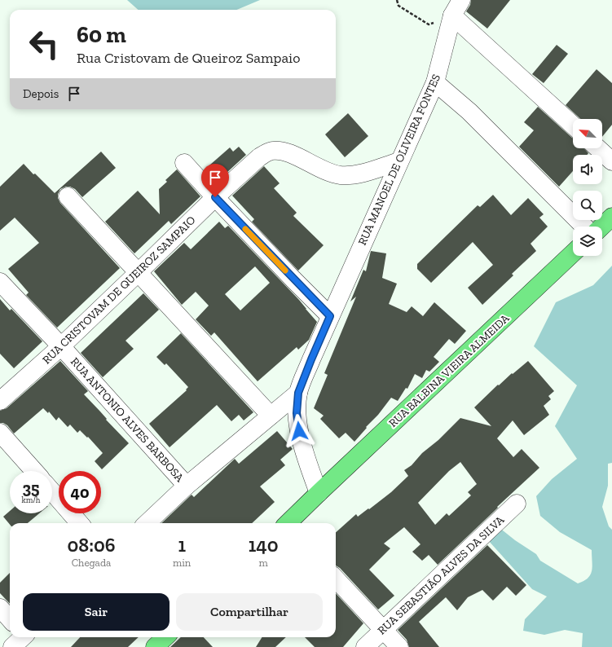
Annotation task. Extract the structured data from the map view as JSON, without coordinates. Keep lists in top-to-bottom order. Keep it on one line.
{"streets":{"main road":["RUA BALBINA VIEIRA ALMEIDA"],"street":["RUA MANOEL DE OLIVEIRA FONTES","RUA CRISTOVAM DE QUEIROZ SAMPAIO","RUA ANTONIO ALVES BARBOSA","RUA SEBASTIÃO ALVES DA SILVA"]},"crossings":[["RUA MANOEL DE OLIVEIRA FONTES","RUA CRISTOVAM DE QUEIROZ SAMPAIO"],["RUA CRISTOVAM DE QUEIROZ SAMPAIO","RUA ANTONIO ALVES BARBOSA"]],"north":"top left","page":{"turn":["60 m","Rua Cristovam de Queiroz Sampaio"],"then":"Depois","speed":"35 km/h","limit":"40","eta":["08:06","Chegada","1","min","140","m"],"buttons":["Sair","Compartilhar"]}}
